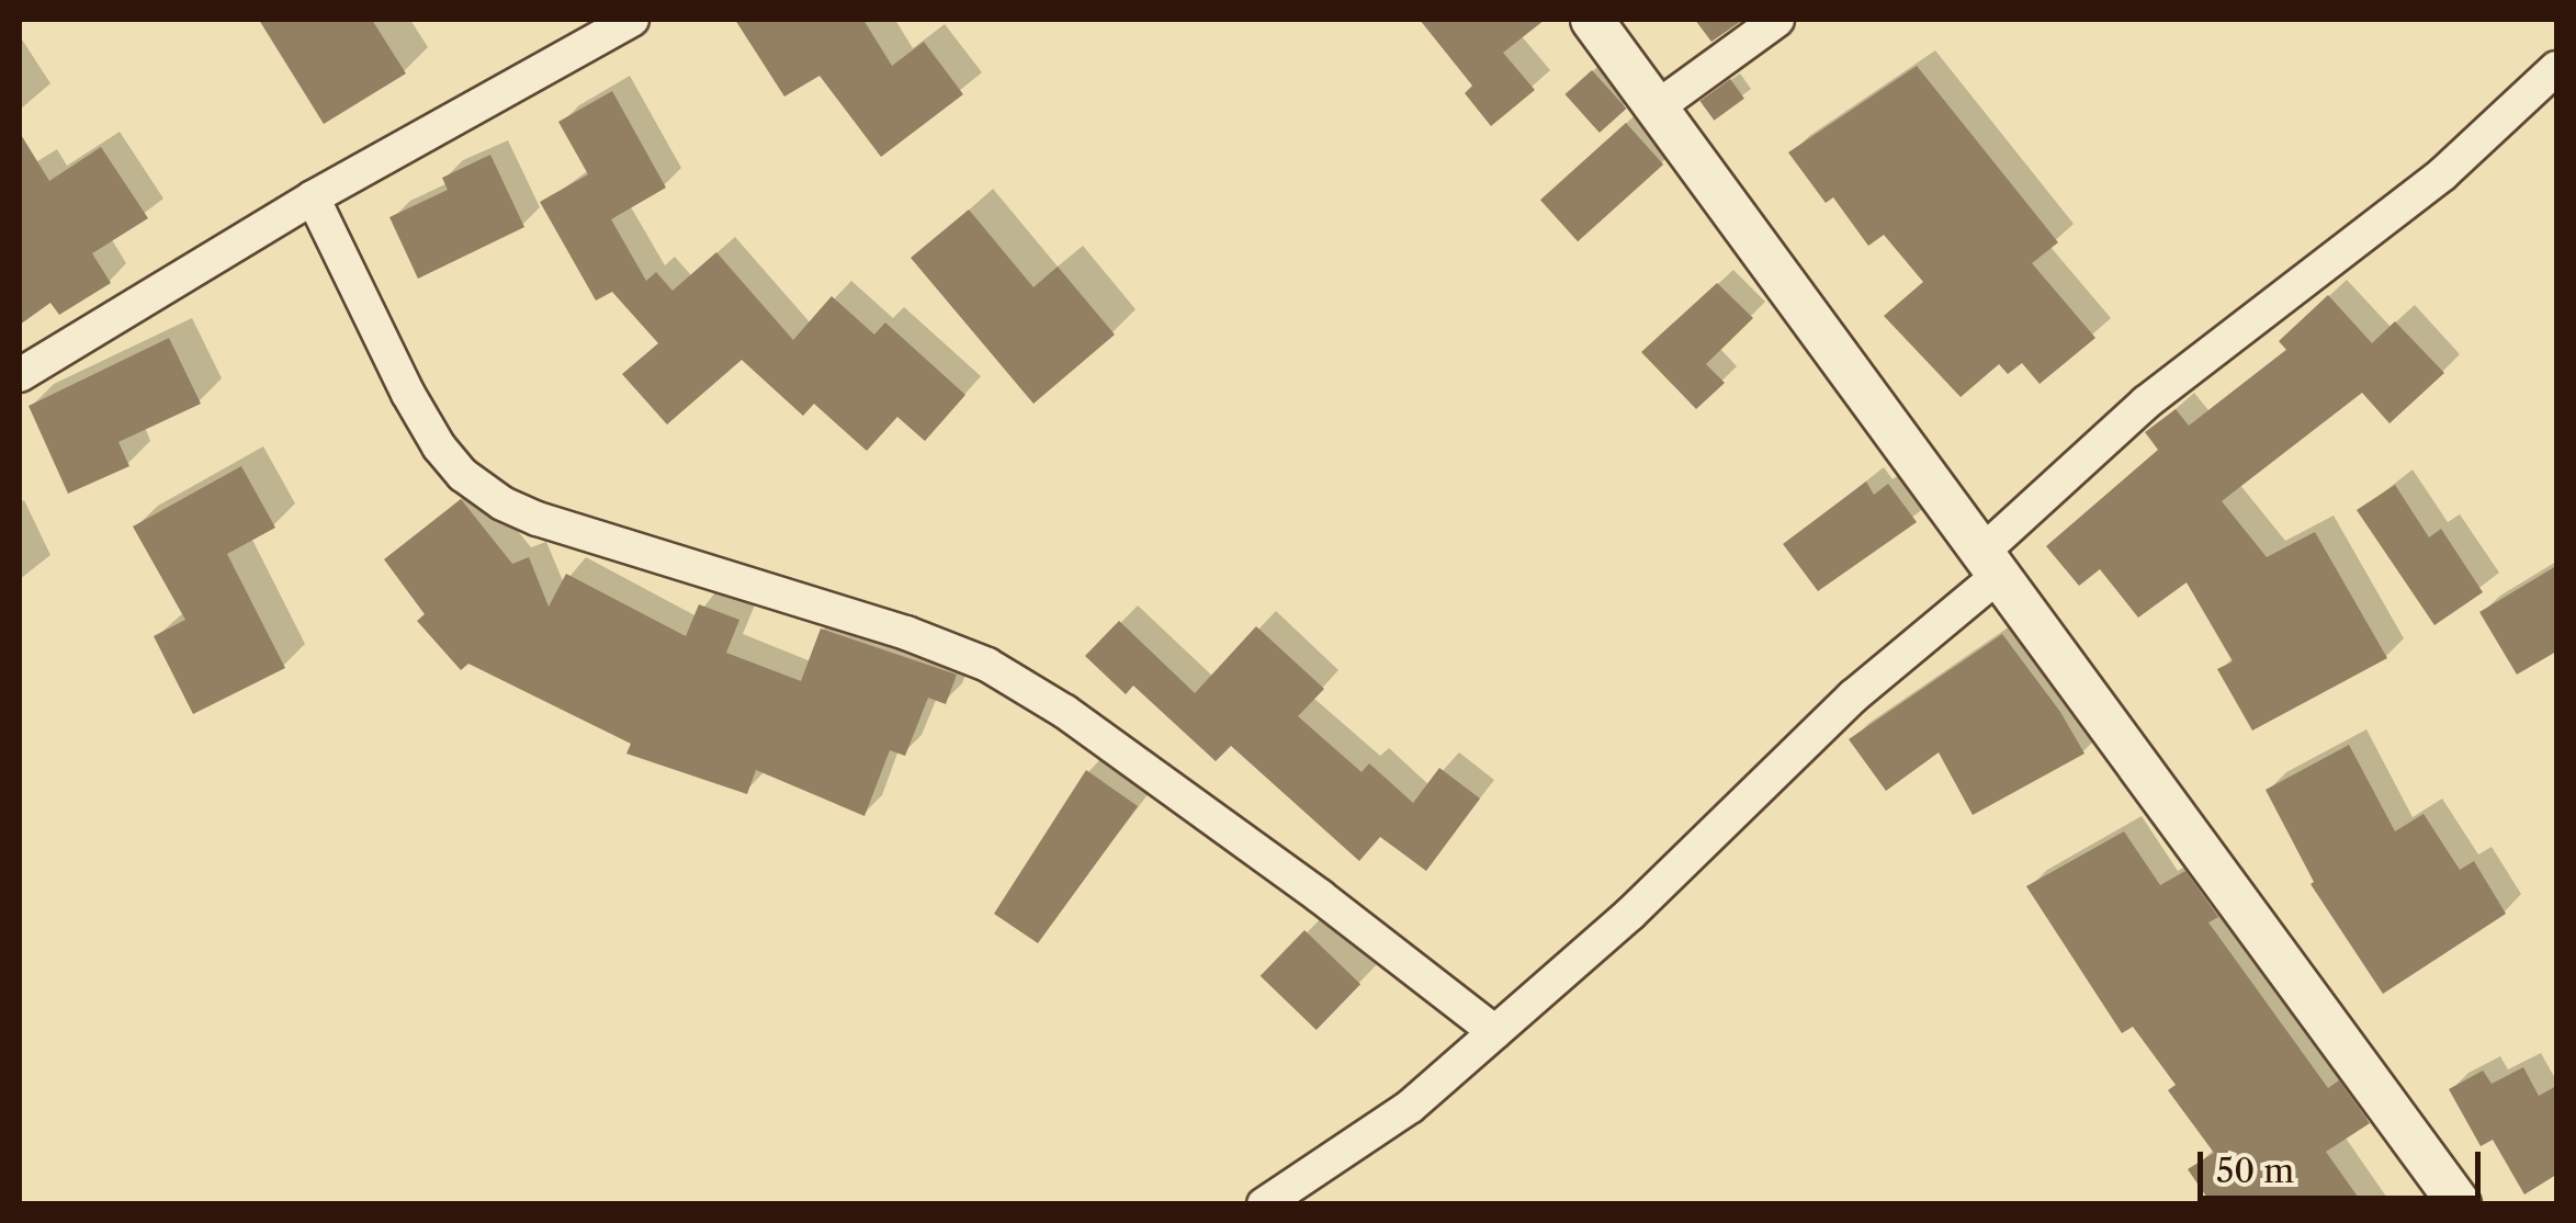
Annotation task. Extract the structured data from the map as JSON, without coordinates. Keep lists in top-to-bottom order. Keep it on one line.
{"scale_bar":"50 m"}
